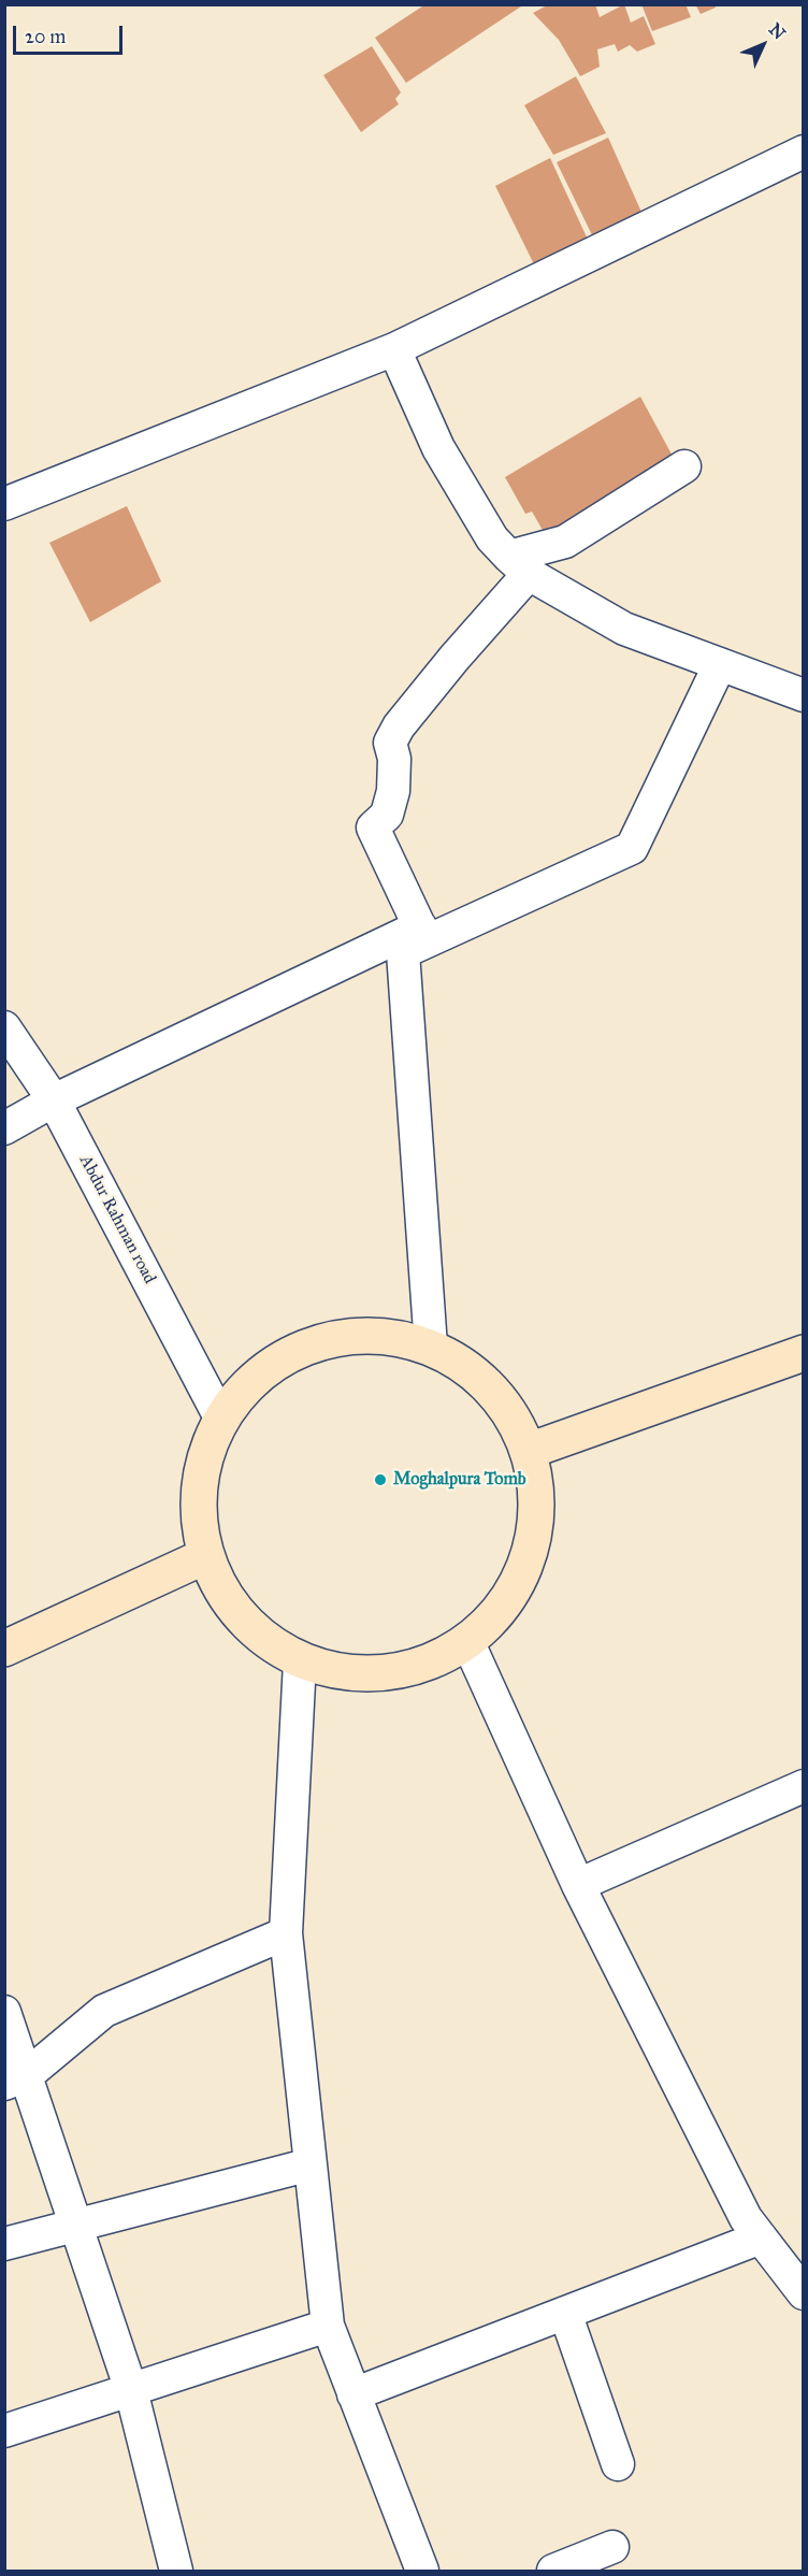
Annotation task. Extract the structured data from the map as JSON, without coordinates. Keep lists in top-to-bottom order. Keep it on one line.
{"streets":{"street":["Abdur Rahman road"]},"places":["Moghalpura Tomb"],"scale_bar":"20 m","north":"top right"}
